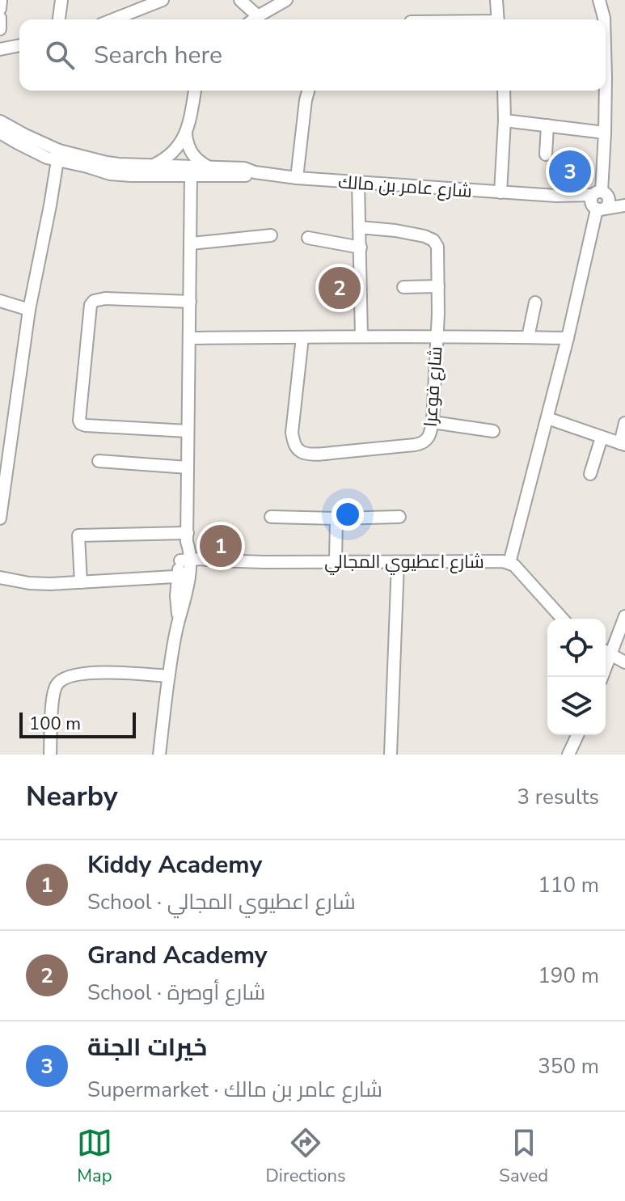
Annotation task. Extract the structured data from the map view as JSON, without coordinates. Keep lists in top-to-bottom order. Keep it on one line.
{"streets":{"street":["شارع عامر بن مالك","شارع فوعرا","شارع اعطيوي المجالي"]},"scale_bar":"100 m","page":{"search":"Search here","pins":["3","2","1"],"scale":"100 m","heading":["Nearby","3 results"],"list":[{"mark":"1","name":"Kiddy Academy","note":"School · شارع اعطيوي المجالي","value":"110 m"},{"mark":"2","name":"Grand Academy","note":"School · شارع أوصرة","value":"190 m"},{"mark":"3","name":"خيرات الجنة","note":"Supermarket · شارع عامر بن مالك","value":"350 m"}],"nav":["Map","Directions","Saved"]}}
